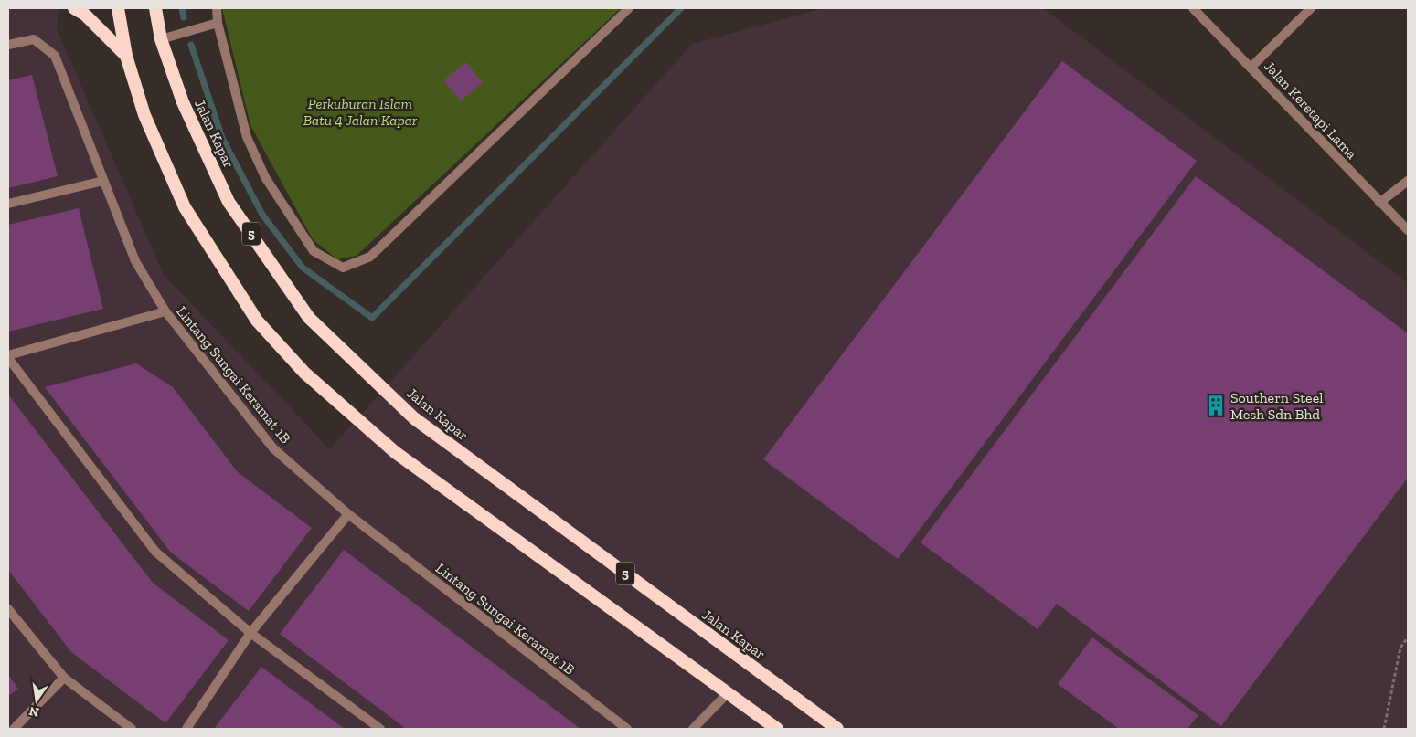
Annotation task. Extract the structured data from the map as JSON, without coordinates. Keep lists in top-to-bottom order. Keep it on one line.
{"streets":{"highway":["Jalan Kapar","5"],"street":["Jalan Keretapi Lama","Lintang Sungai Keramat 1B"]},"parks":["Perkuburan Islam Batu 4 Jalan Kapar"],"places":{"building":["Southern Steel Mesh Sdn Bhd"]},"north":"bottom"}
